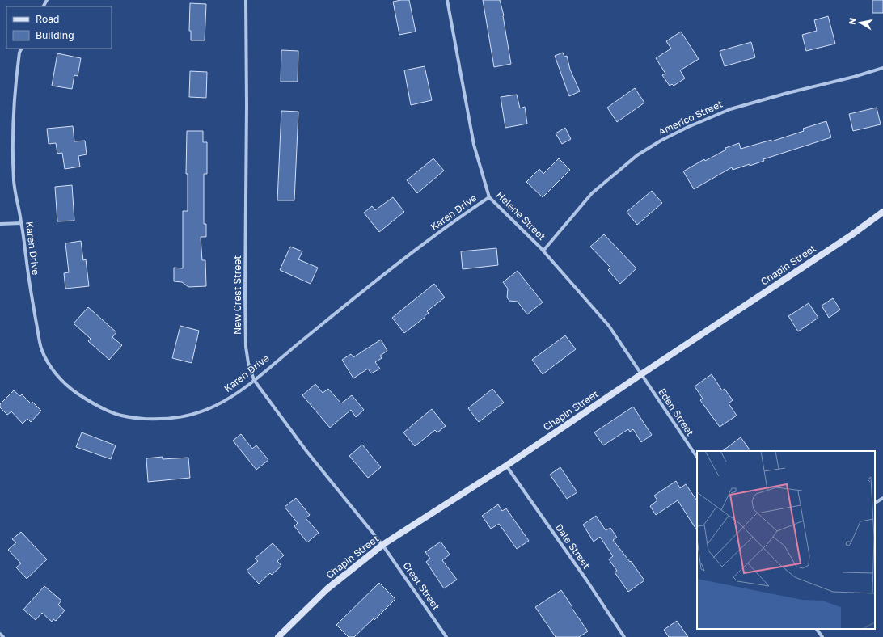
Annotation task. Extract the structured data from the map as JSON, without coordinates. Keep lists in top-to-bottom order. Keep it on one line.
{"streets":{"main road":["Chapin Street"],"street":["Americo Street","Karen Drive","Helene Street","New Crest Street","Eden Street","Dale Street","Crest Street"]},"crossings":[["Americo Street","Helene Street"],["Karen Drive","Helene Street"],["Karen Drive","New Crest Street"],["Helene Street","Chapin Street"],["Helene Street","Eden Street"],["Chapin Street","New Crest Street"],["Chapin Street","Eden Street"],["Chapin Street","Dale Street"],["Chapin Street","Crest Street"],["New Crest Street","Crest Street"]],"legend":["Road","Building"],"north":"left"}
